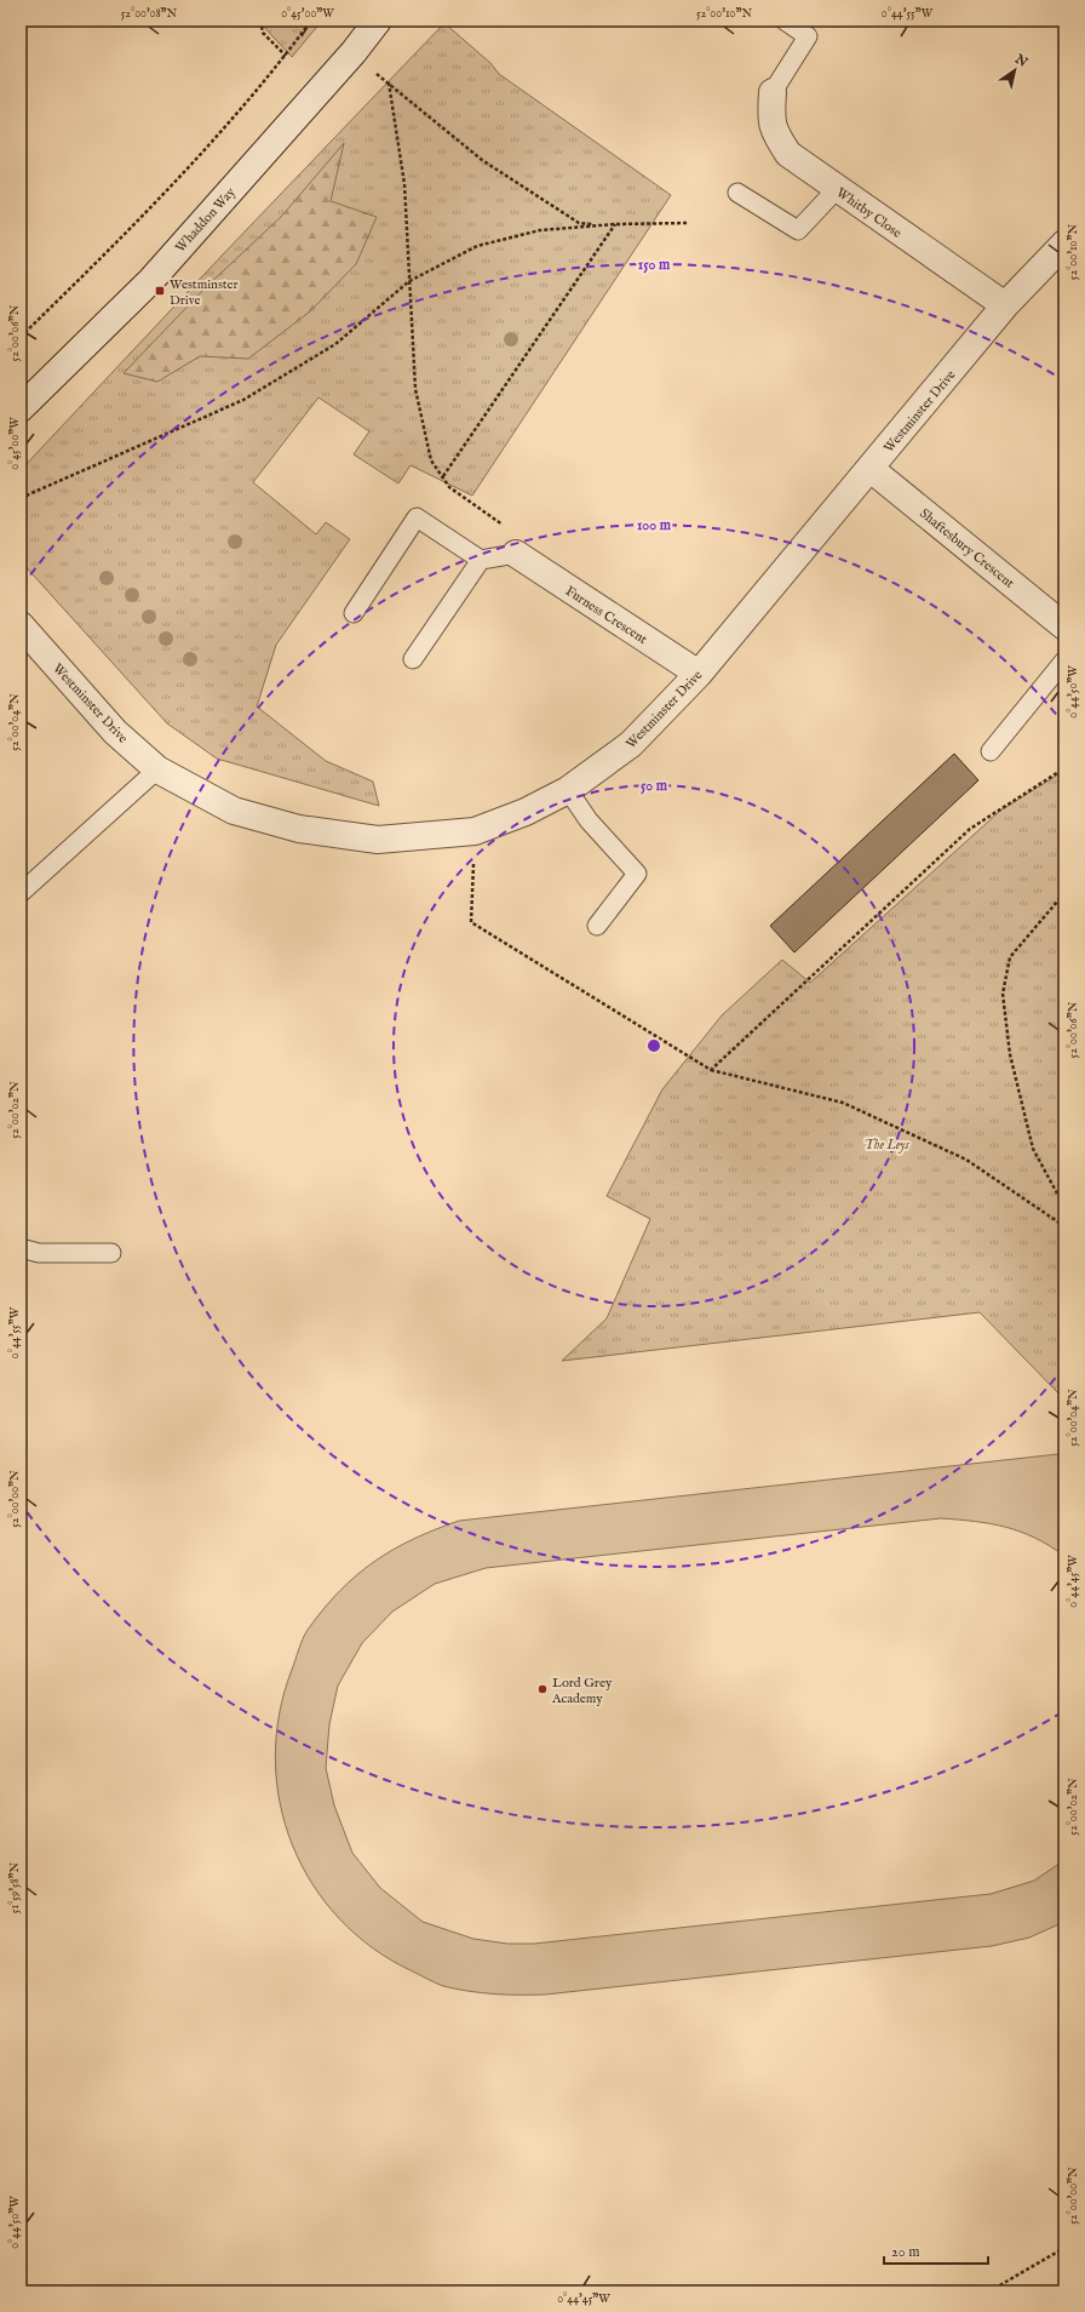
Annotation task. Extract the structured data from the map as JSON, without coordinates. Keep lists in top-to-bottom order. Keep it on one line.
{"streets":{"street":["Whitby Close","Whaddon Way","Westminster Drive","Shaftesbury Crescent","Furness Crescent"]},"crossings":[["Whitby Close","Westminster Drive"],["Westminster Drive","Shaftesbury Crescent"],["Westminster Drive","Furness Crescent"]],"parks":["The Leys"],"places":{"transit":["Westminster Drive"],"other":["Lord Grey Academy"]},"scale_bar":"20 m","north":"top right","coordinates":["52°00'08\"N","0°45'00\"W","52°00'10\"N","0°44'55\"W","52°00'06\"N","0°44'50\"W","52°00'04\"N","52°00'02\"N","52°00'00\"N","0°44'45\"W","51°59'58\"N"],"rings":["150 m","100 m","50 m"]}
